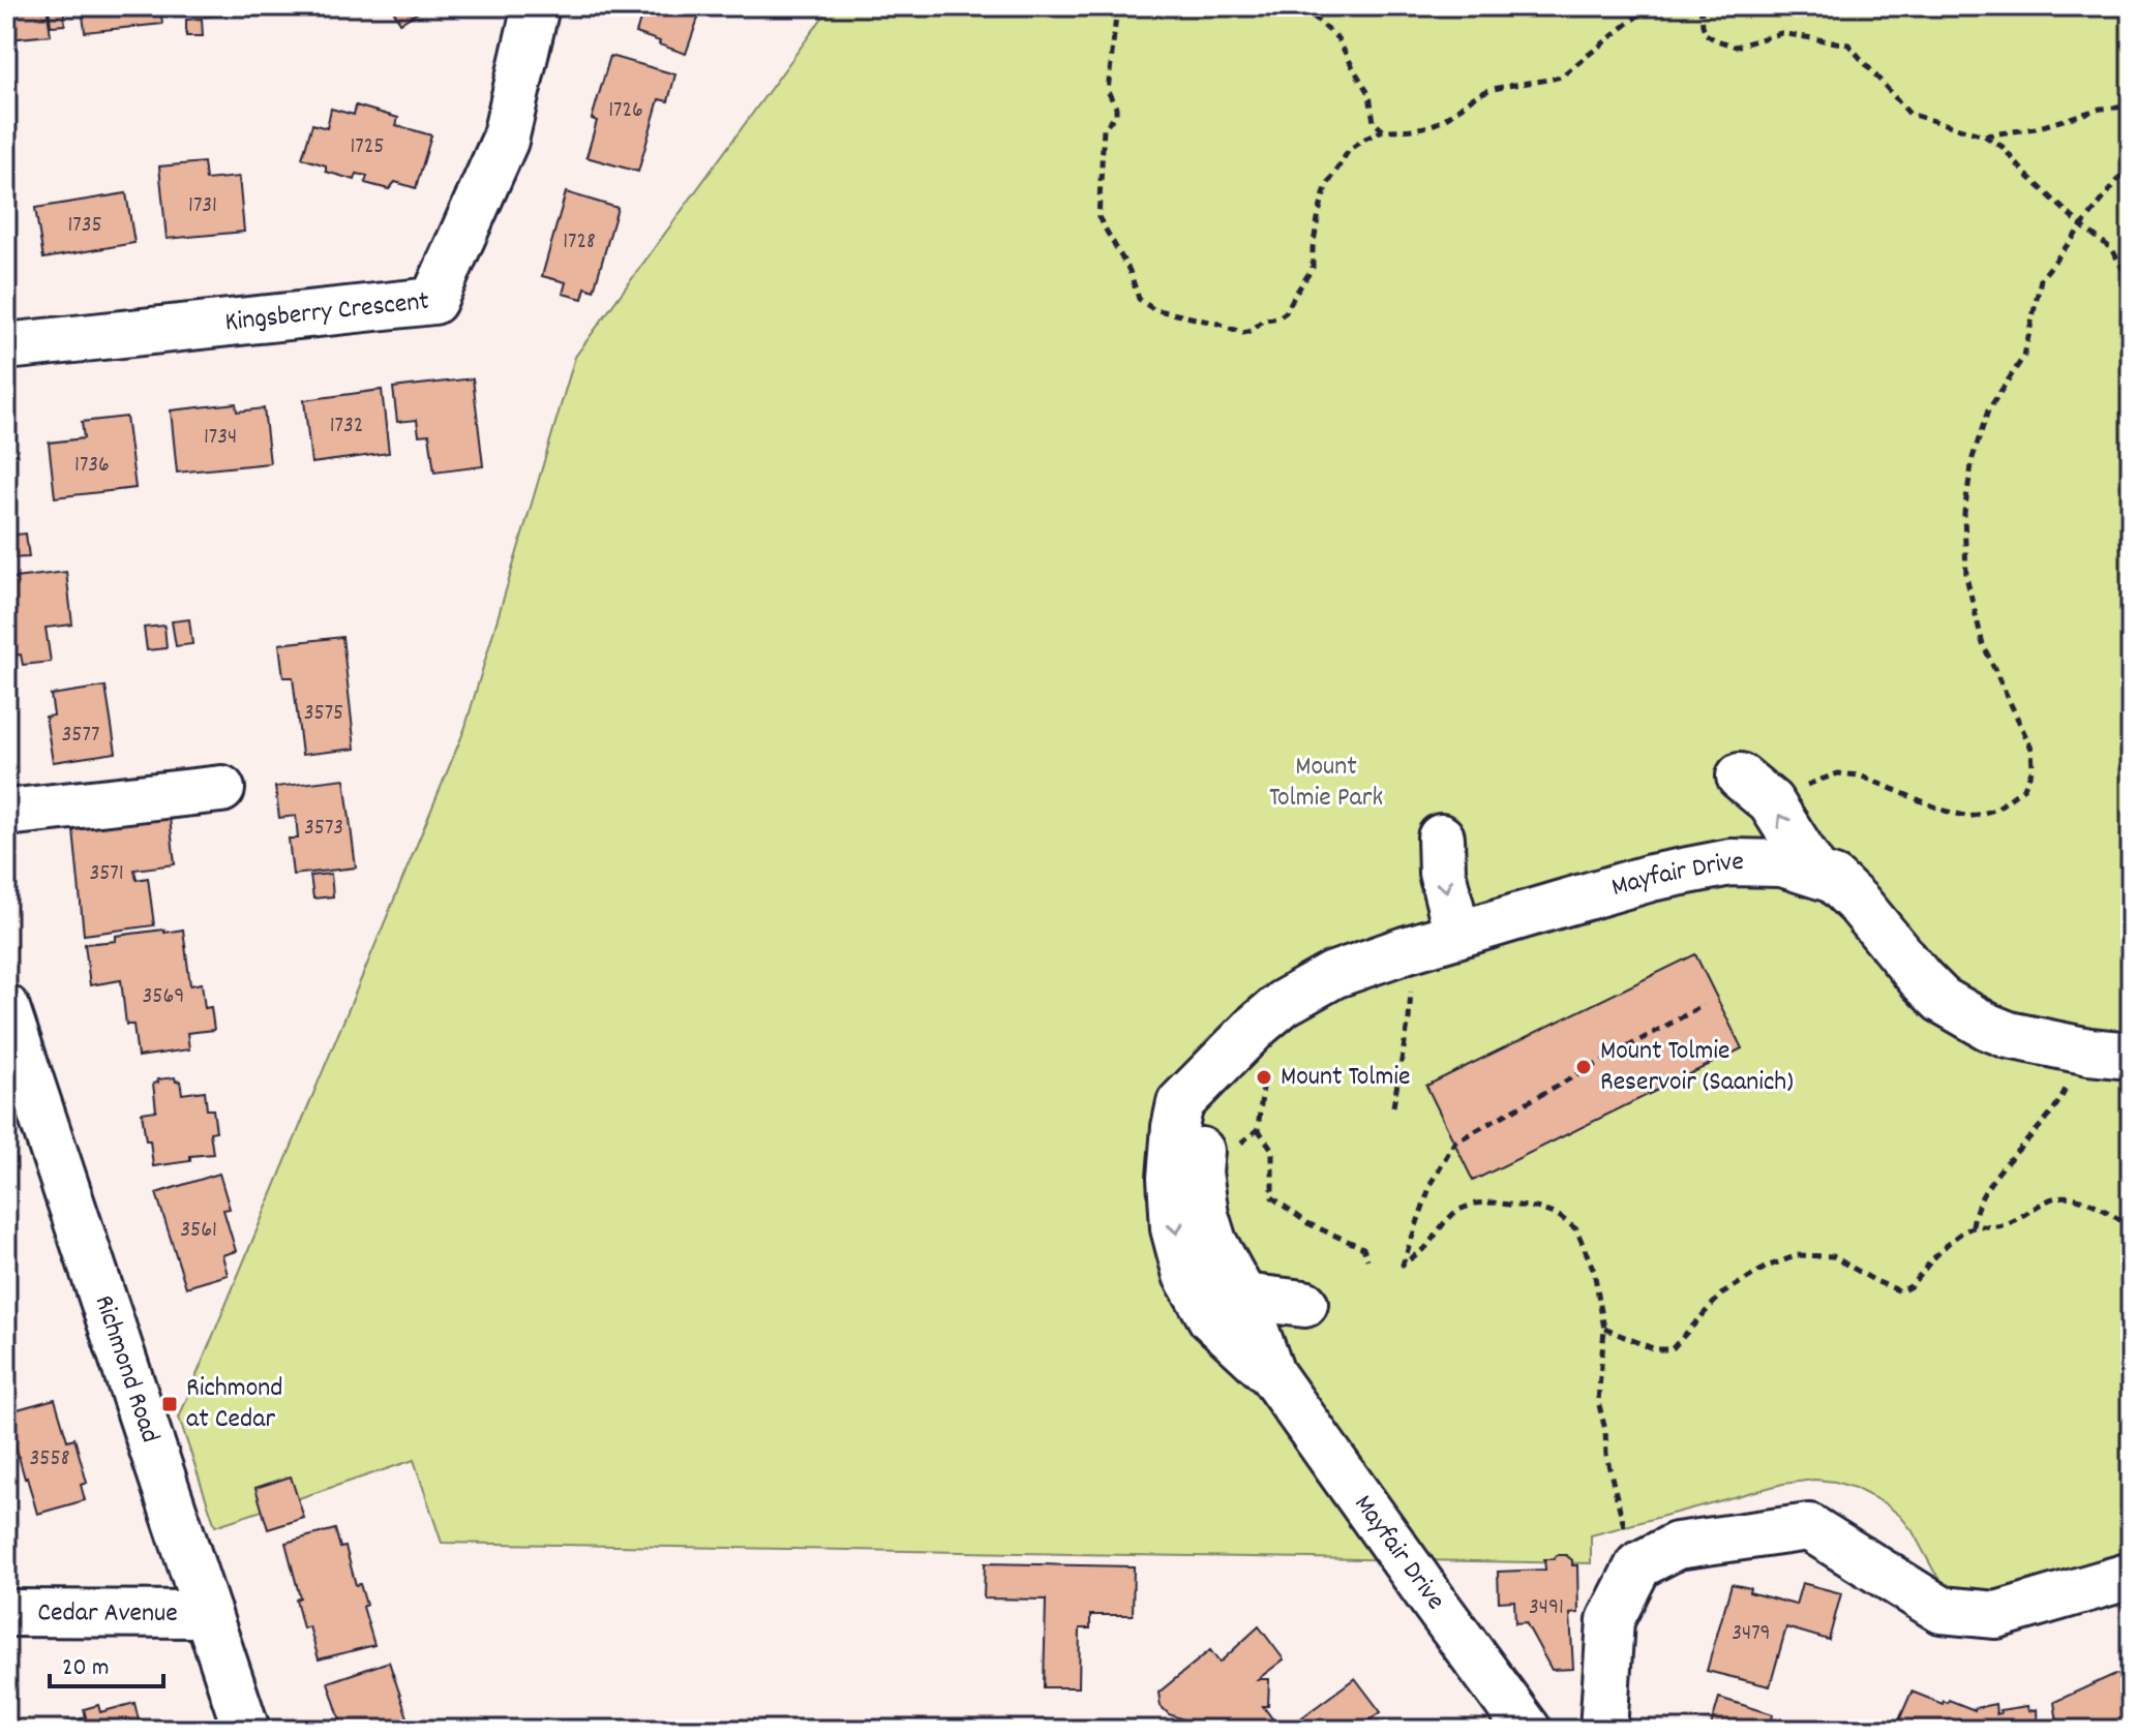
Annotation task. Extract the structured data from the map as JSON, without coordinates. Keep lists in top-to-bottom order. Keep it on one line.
{"streets":{"street":["Kingsberry Crescent","Mayfair Drive","Richmond Road","Cedar Avenue"]},"crossings":[["Richmond Road","Cedar Avenue"]],"parks":["Mount Tolmie Park"],"places":{"other":["Mount Tolmie Reservoir (Saanich)","Mount Tolmie"],"transit":["Richmond at Cedar"]},"house_numbers":["1726","1725","1731","1735","1728","1732","1734","1736","3575","3577","3573","3571","3569","3561","3558","3491","3479"],"scale_bar":"20 m"}
